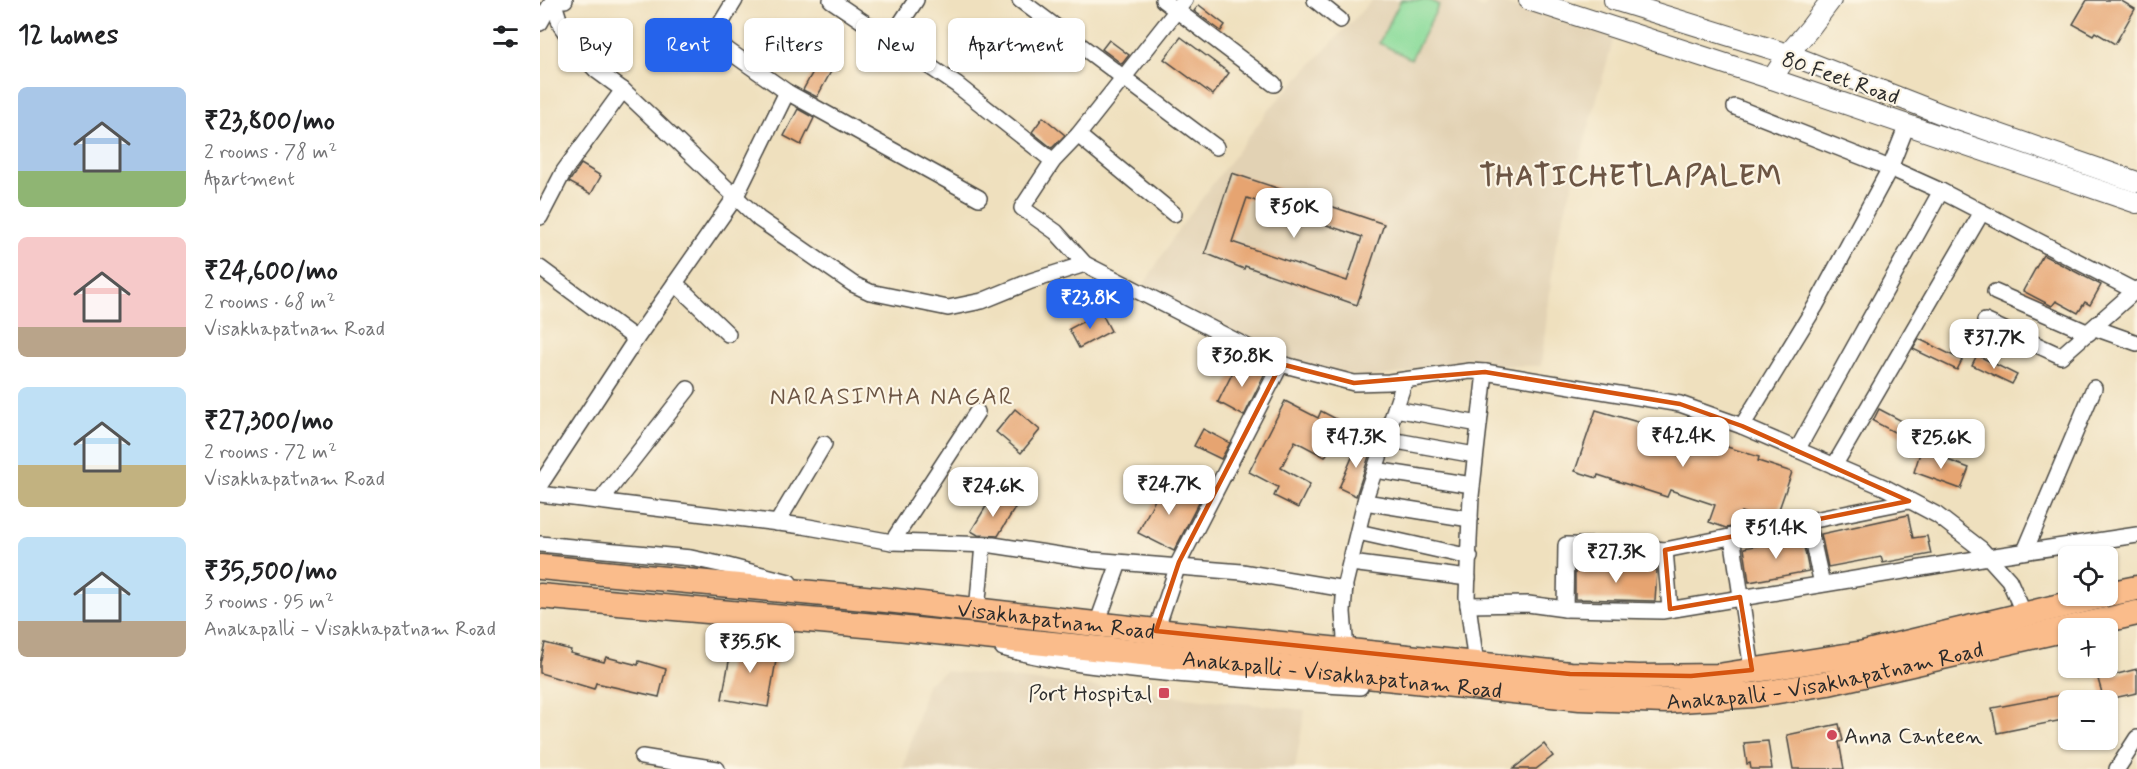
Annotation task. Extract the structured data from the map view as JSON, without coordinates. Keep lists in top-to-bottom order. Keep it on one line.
{"streets":{"main road":["Visakhapatnam Road","Anakapalli - Visakhapatnam Road"],"street":["80 Feet Road"]},"districts":["THATICHETLAPALEM","NARASIMHA NAGAR"],"places":{"transit":["Port Hospital"],"other":["Anna Canteen"]},"page":{"heading":"12 homes","chip":["Buy","Rent","Filters","New","Apartment"],"list":[{"name":"₹23,800/mo","note":"2 rooms · 78 m² · Apartment"},{"name":"₹24,600/mo","note":"2 rooms · 68 m² · Visakhapatnam Road"},{"name":"₹27,300/mo","note":"2 rooms · 72 m² · Visakhapatnam Road"},{"name":"₹35,500/mo","note":"3 rooms · 95 m² · Anakapalli - Visakhapatnam Road"}],"price":["₹50K","₹23.8K","₹37.7K","₹30.8K","₹42.4K","₹47.3K","₹25.6K","₹24.7K","₹24.6K","₹51.4K","₹27.3K","₹35.5K"],"map_buttons":["+","−"]}}
